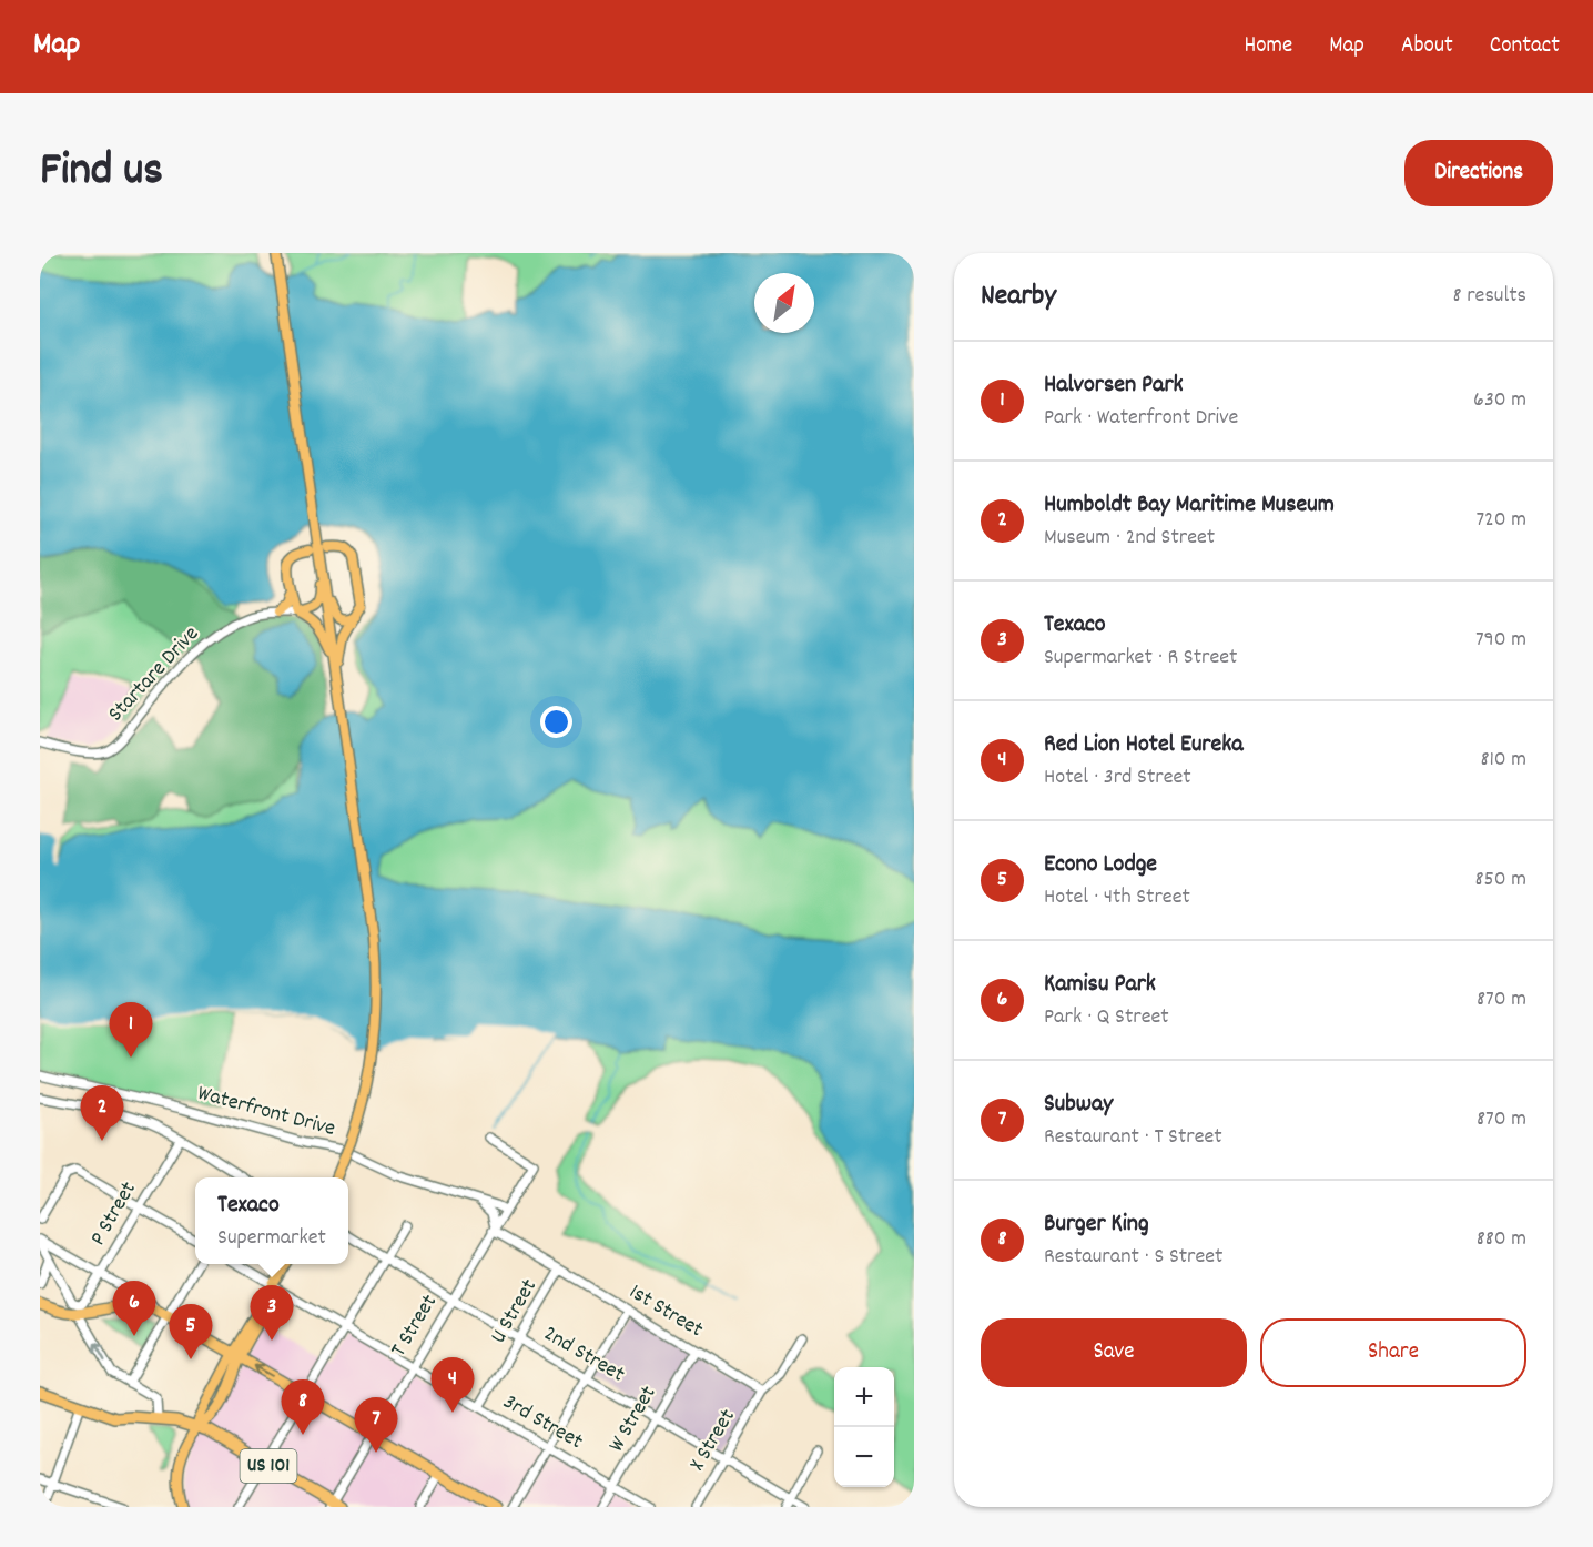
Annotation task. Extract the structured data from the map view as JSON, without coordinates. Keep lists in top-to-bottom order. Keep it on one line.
{"streets":{"highway":["US 101"],"street":["Startare Drive","Waterfront Drive","P Street","U Street","1st Street","T Street","2nd Street","W Street","3rd Street","X Street"]},"crossings":[["Waterfront Drive","T Street"],["U Street","1st Street"],["U Street","2nd Street"],["U Street","3rd Street"],["1st Street","T Street"],["1st Street","W Street"],["1st Street","X Street"],["T Street","2nd Street"],["T Street","3rd Street"],["T Street","US 101"],["2nd Street","W Street"],["2nd Street","X Street"],["W Street","3rd Street"]],"north":"top right","page":{"header":"Map","nav":["Home","Map","About","Contact"],"title":"Find us","buttons":["Directions",["Save","Share"]],"heading":["Nearby","8 results"],"list":[{"mark":"1","name":"Halvorsen Park","note":"Park · Waterfront Drive","value":"630 m"},{"mark":"2","name":"Humboldt Bay Maritime Museum","note":"Museum · 2nd Street","value":"720 m"},{"mark":"3","name":"Texaco","note":"Supermarket · R Street","value":"790 m"},{"mark":"4","name":"Red Lion Hotel Eureka","note":"Hotel · 3rd Street","value":"810 m"},{"mark":"5","name":"Econo Lodge","note":"Hotel · 4th Street","value":"850 m"},{"mark":"6","name":"Kamisu Park","note":"Park · Q Street","value":"870 m"},{"mark":"7","name":"Subway","note":"Restaurant · T Street","value":"870 m"},{"mark":"8","name":"Burger King","note":"Restaurant · S Street","value":"880 m"}],"pins":["1","2","6","3","5","4","8","7"],"popup":["Texaco","Supermarket"],"map_buttons":["+","−"]}}
